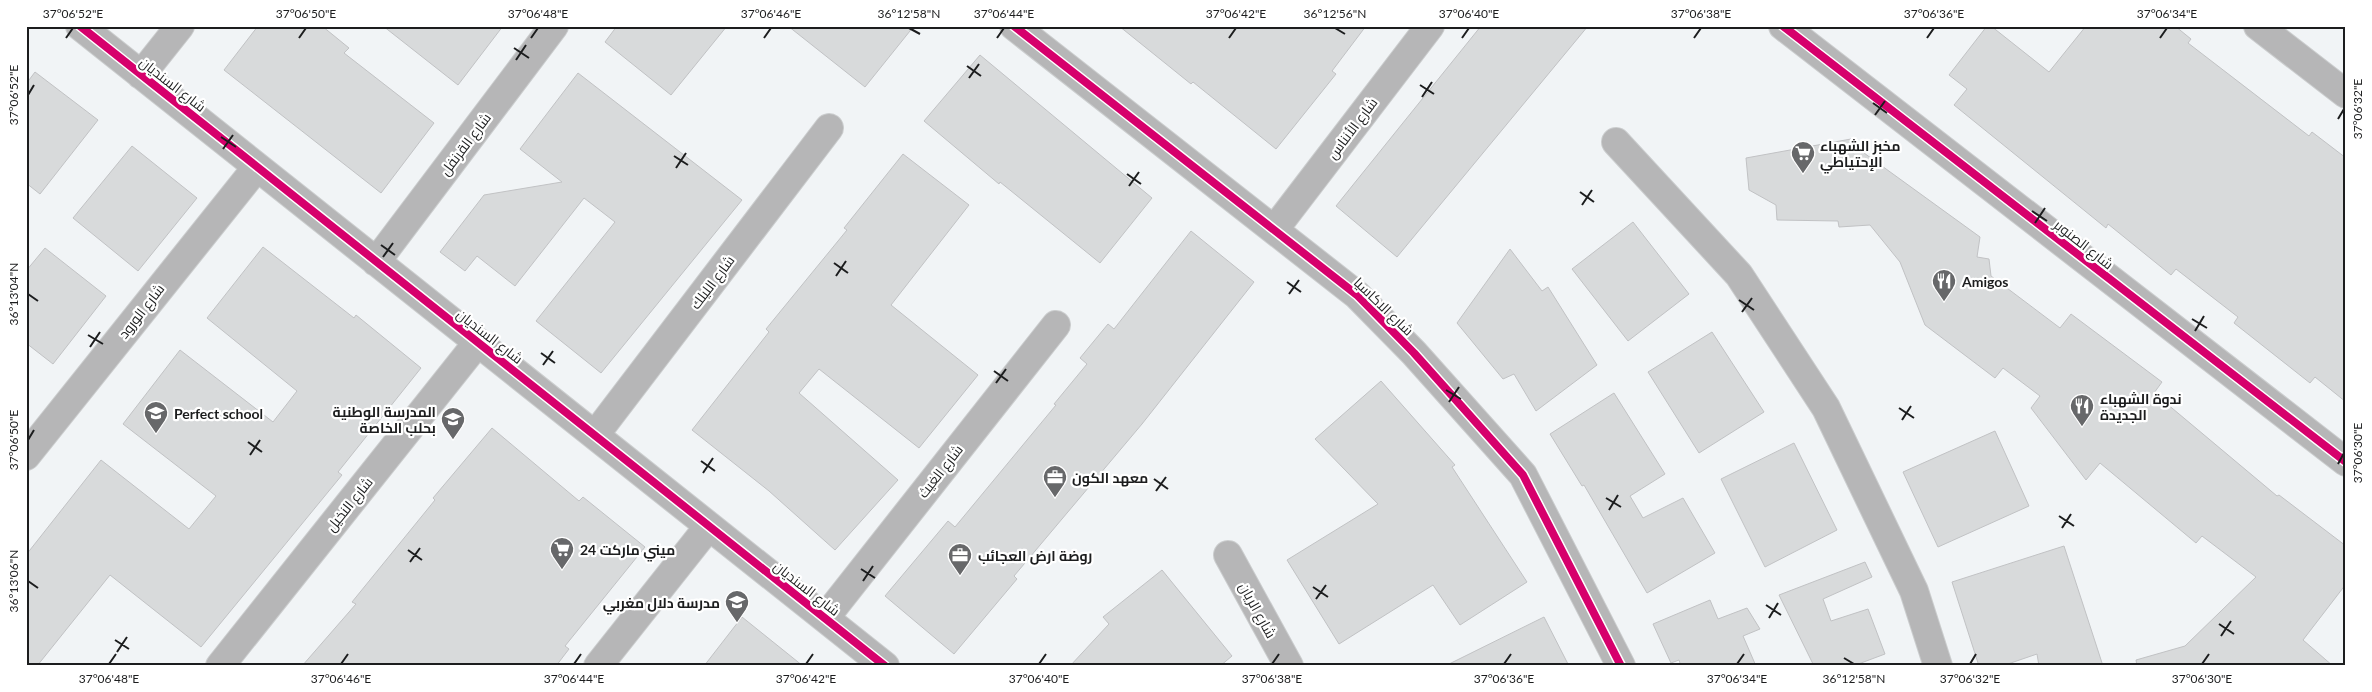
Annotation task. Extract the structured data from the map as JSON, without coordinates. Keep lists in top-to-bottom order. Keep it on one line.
{"streets":{"street":["شارع السنديان","شارع الأنناس","شارع القرنفل","شارع الصنوبر","شارع الليلك","شارع الاكاسيا","شارع الورود","شارع الغيث","شارع النخيل","شارع الريان"]},"crossings":[["شارع السنديان","شارع القرنفل"],["شارع السنديان","شارع الليلك"],["شارع السنديان","شارع الورود"],["شارع السنديان","شارع الغيث"],["شارع السنديان","شارع النخيل"],["شارع الأنناس","شارع الاكاسيا"]],"places":{"supermarket":["مخبز الشهباء الإحتياطي","ميني ماركت 24"],"restaurant":["Amigos","ندوة الشهباء الجديدة"],"school or university":["Perfect school","المدرسة الوطنية بحلب الخاصة","مدرسة دلال مغربي"],"office":["معهد الكون","روضة ارض العجائب"]},"coordinates":["37°06'52\"E","37°06'50\"E","37°06'48\"E","37°06'46\"E","36°12'58\"N","37°06'44\"E","37°06'42\"E","36°12'56\"N","37°06'40\"E","37°06'38\"E","37°06'36\"E","37°06'34\"E","37°06'32\"E","36°13'04\"N","37°06'30\"E","36°13'06\"N"]}
